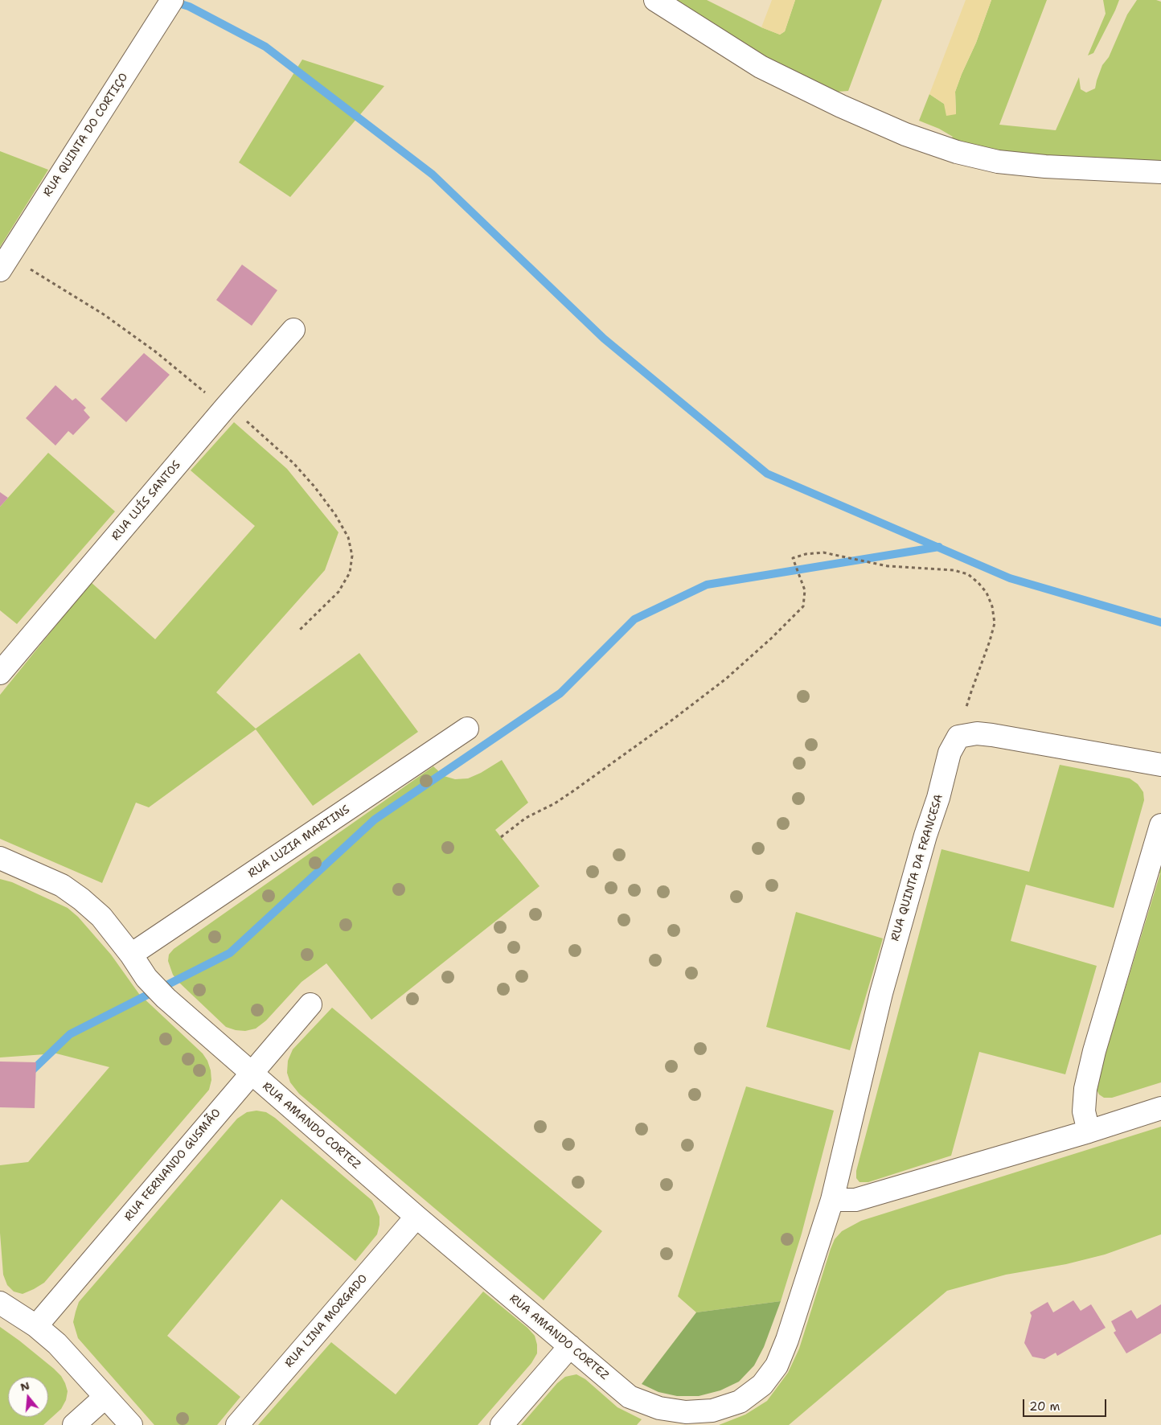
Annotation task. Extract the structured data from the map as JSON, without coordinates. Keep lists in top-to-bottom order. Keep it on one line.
{"streets":{"street":["RUA QUINTA DO CORTIÇO","RUA LUÍS SANTOS","RUA LUZIA MARTINS","RUA QUINTA DA FRANCESA","RUA AMANDO CORTEZ","RUA FERNANDO GUSMÃO","RUA LINA MORGADO"]},"crossings":[["RUA LUZIA MARTINS","RUA AMANDO CORTEZ"],["RUA QUINTA DA FRANCESA","RUA AMANDO CORTEZ"],["RUA AMANDO CORTEZ","RUA FERNANDO GUSMÃO"],["RUA AMANDO CORTEZ","RUA LINA MORGADO"]],"scale_bar":"20 m","north":"top"}
